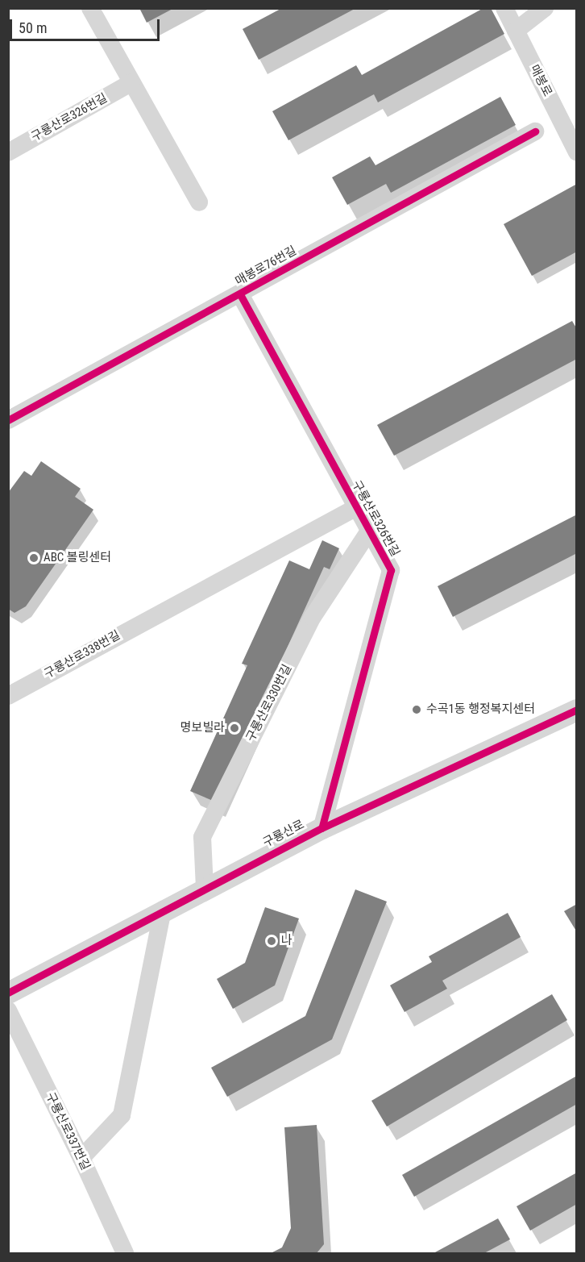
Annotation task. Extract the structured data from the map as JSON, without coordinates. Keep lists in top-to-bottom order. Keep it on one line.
{"streets":{"street":["매봉로","구룡산로326번길","매봉로76번길","구룡산로338번길","구룡산로330번길","구룡산로","구룡산로337번길"]},"crossings":[["구룡산로326번길","매봉로76번길"],["구룡산로326번길","구룡산로338번길"],["구룡산로326번길","구룡산로330번길"],["구룡산로326번길","구룡산로"],["구룡산로330번길","구룡산로"]],"places":["ABC 볼링센터","수곡1동 행정복지센터","명보빌라","나"],"scale_bar":"50 m"}
